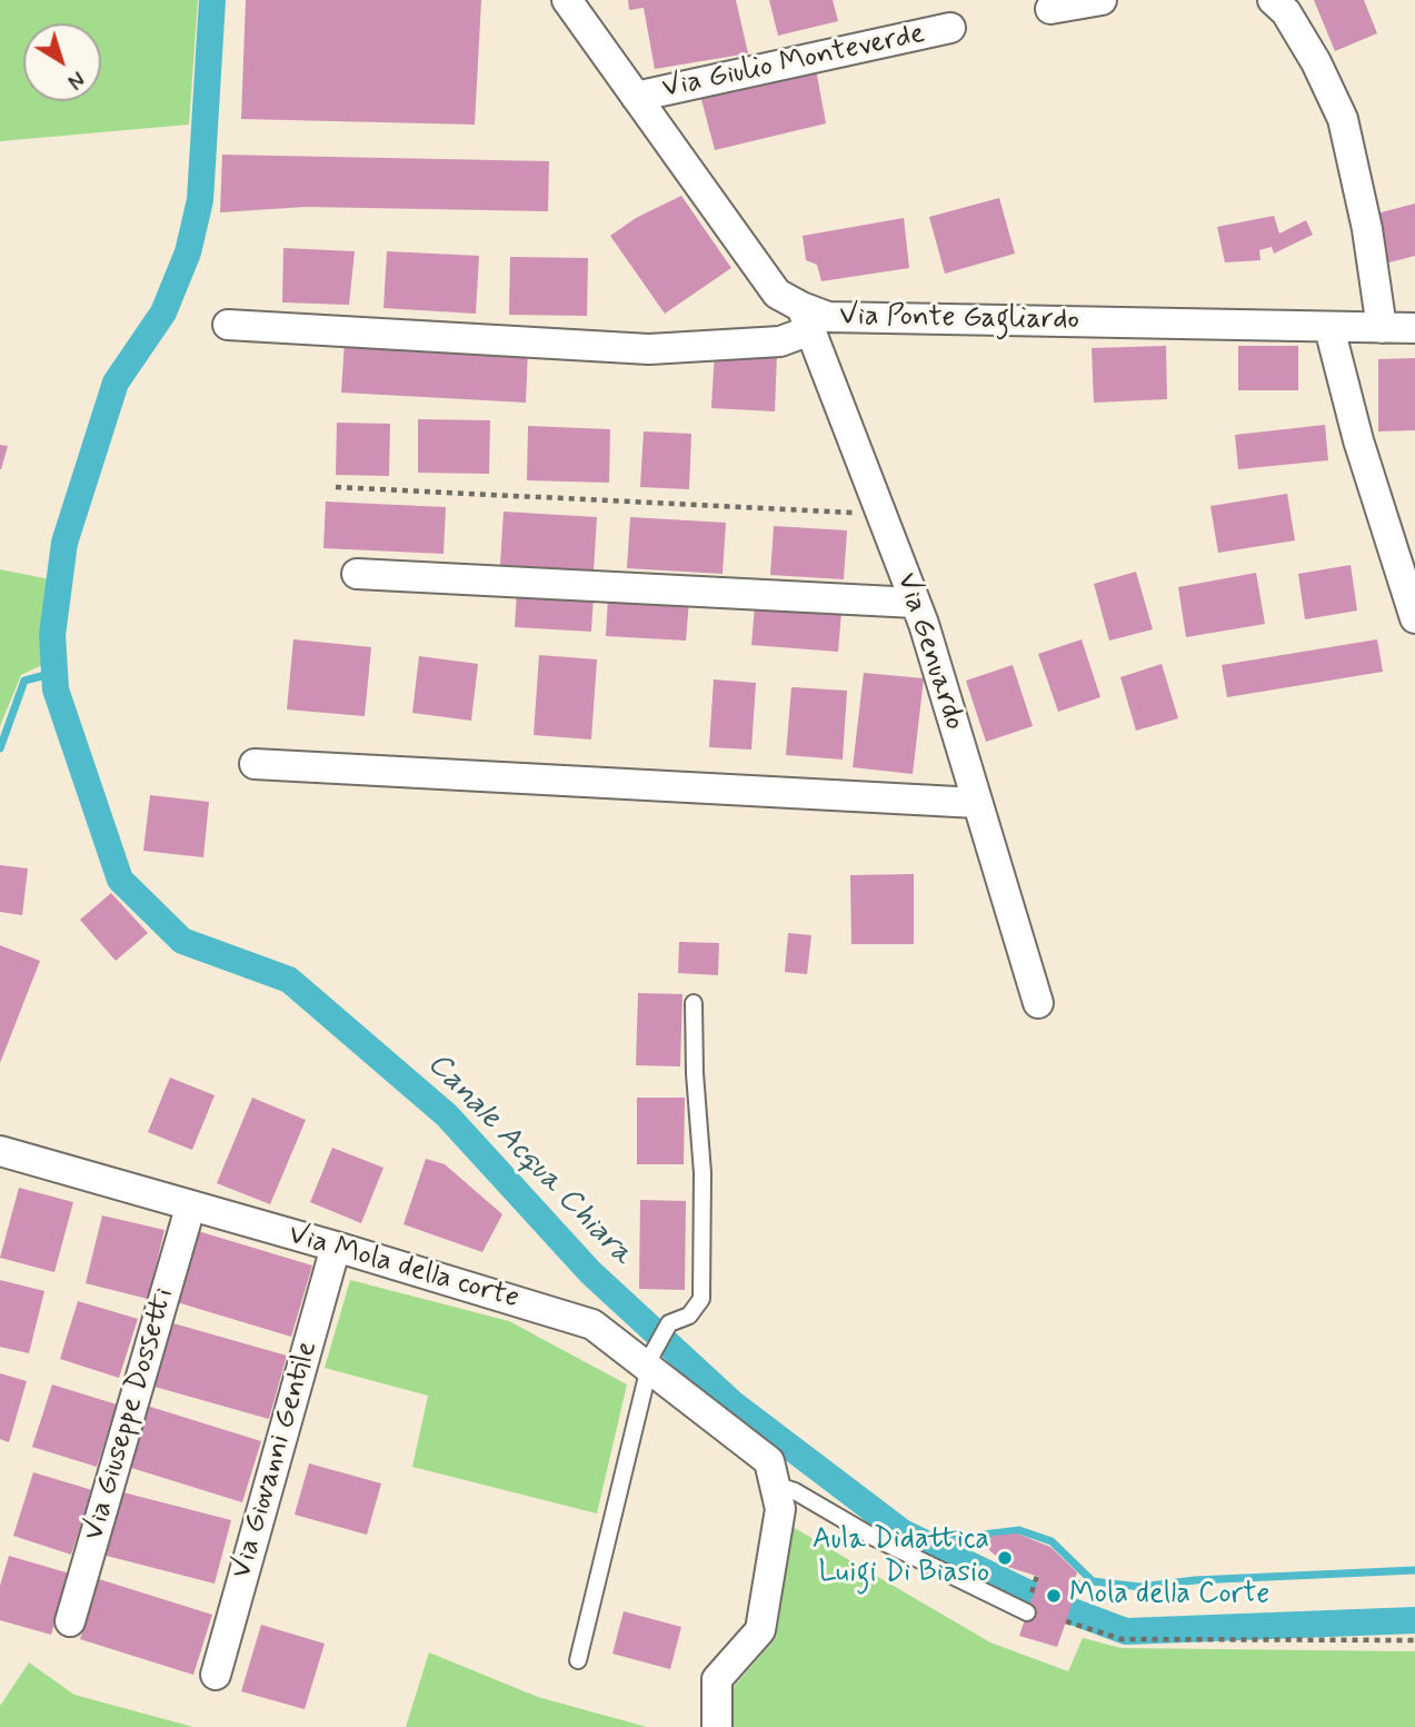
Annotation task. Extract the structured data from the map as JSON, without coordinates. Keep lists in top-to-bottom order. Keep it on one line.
{"streets":{"street":["Via Giulio Monteverde","Via Ponte Gagliardo","Via Genuardo","Via Mola della corte","Via Giuseppe Dossetti","Via Giovanni Gentile"]},"crossings":[["Via Giulio Monteverde","Via Ponte Gagliardo"],["Via Ponte Gagliardo","Via Genuardo"],["Via Mola della corte","Via Giuseppe Dossetti"],["Via Mola della corte","Via Giovanni Gentile"]],"water":["Canale Acqua Chiara"],"places":["Aula Didattica Luigi Di Biasio","Mola della Corte"],"north":"bottom right"}
